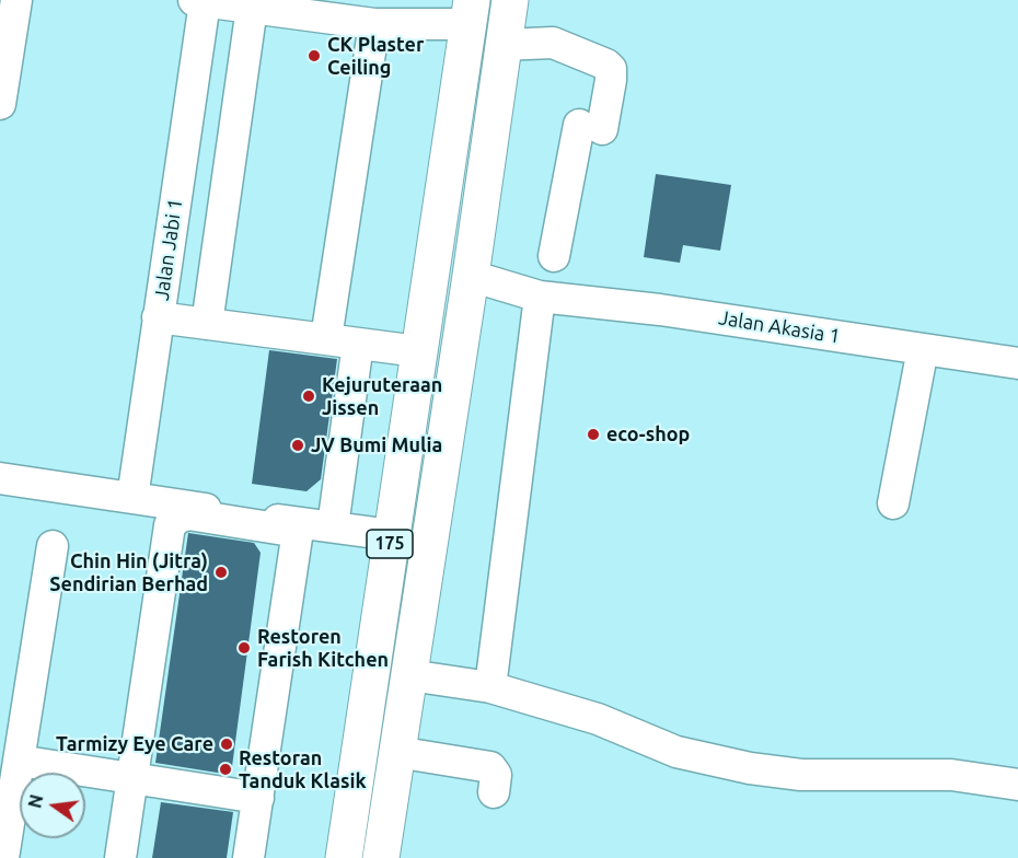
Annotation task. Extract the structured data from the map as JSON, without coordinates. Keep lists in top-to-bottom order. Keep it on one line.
{"streets":{"highway":["175"],"street":["Jalan Jabi 1","Jalan Akasia 1"]},"crossings":[["Jalan Akasia 1","175"]],"places":["CK Plaster Ceiling","Kejuruteraan Jissen","eco-shop","JV Bumi Mulia","Chin Hin (Jitra) Sendirian Berhad","Restoren Farish Kitchen","Tarmizy Eye Care","Restoran Tanduk Klasik"],"north":"left"}
